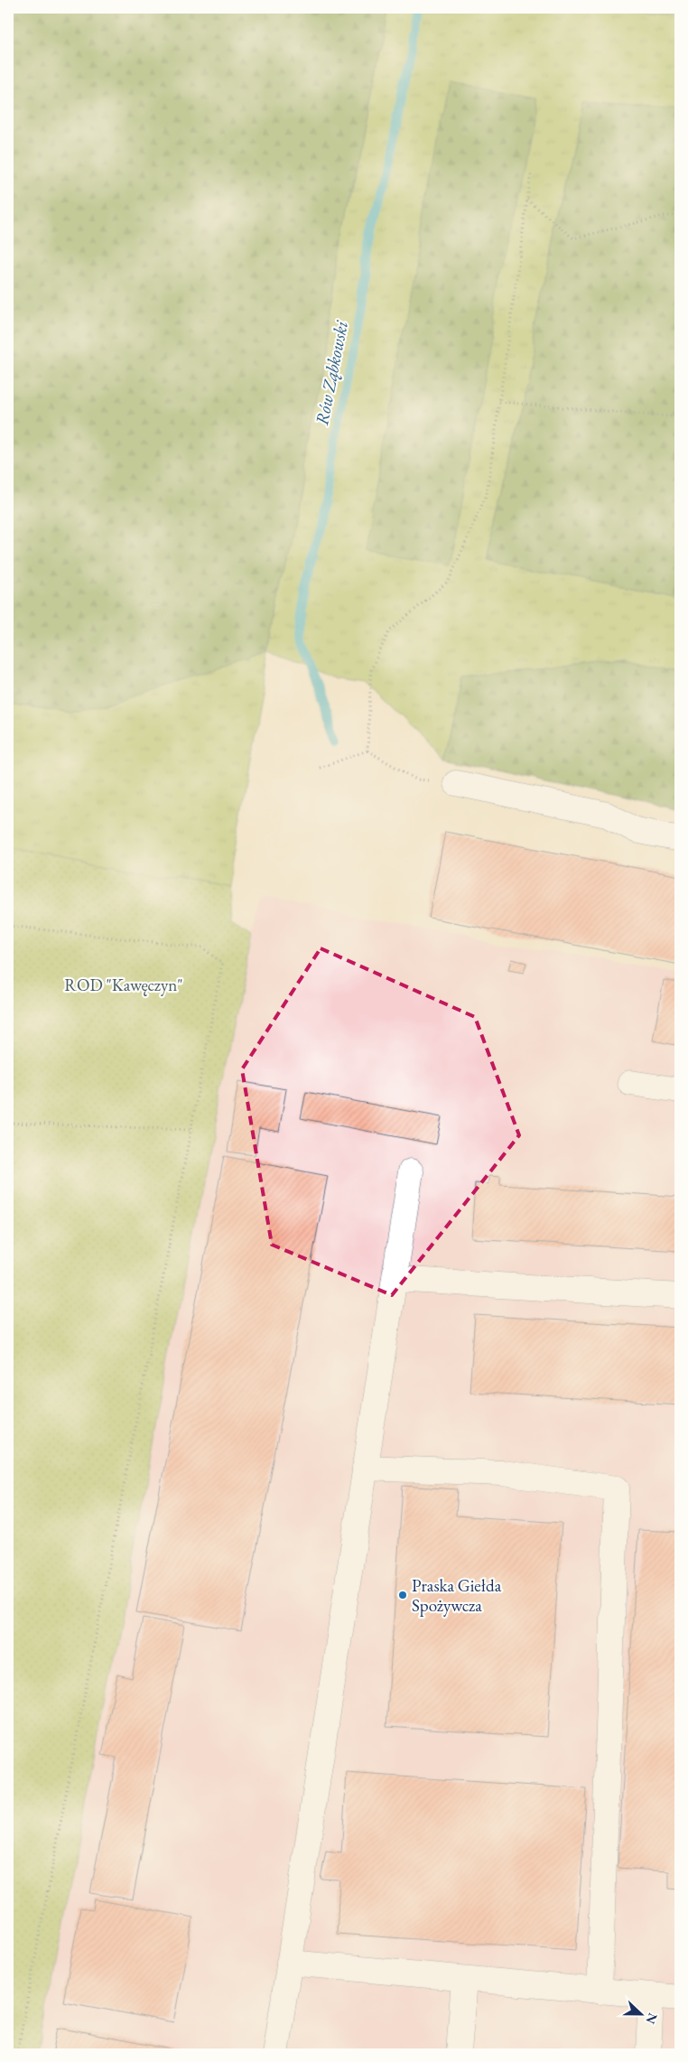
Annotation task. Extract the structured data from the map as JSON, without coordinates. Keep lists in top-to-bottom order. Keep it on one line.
{"water":["Rów Ząbkowski"],"parks":["ROD \"Kawęczyn\""],"places":["Praska Giełda Spożywcza"],"north":"right"}
